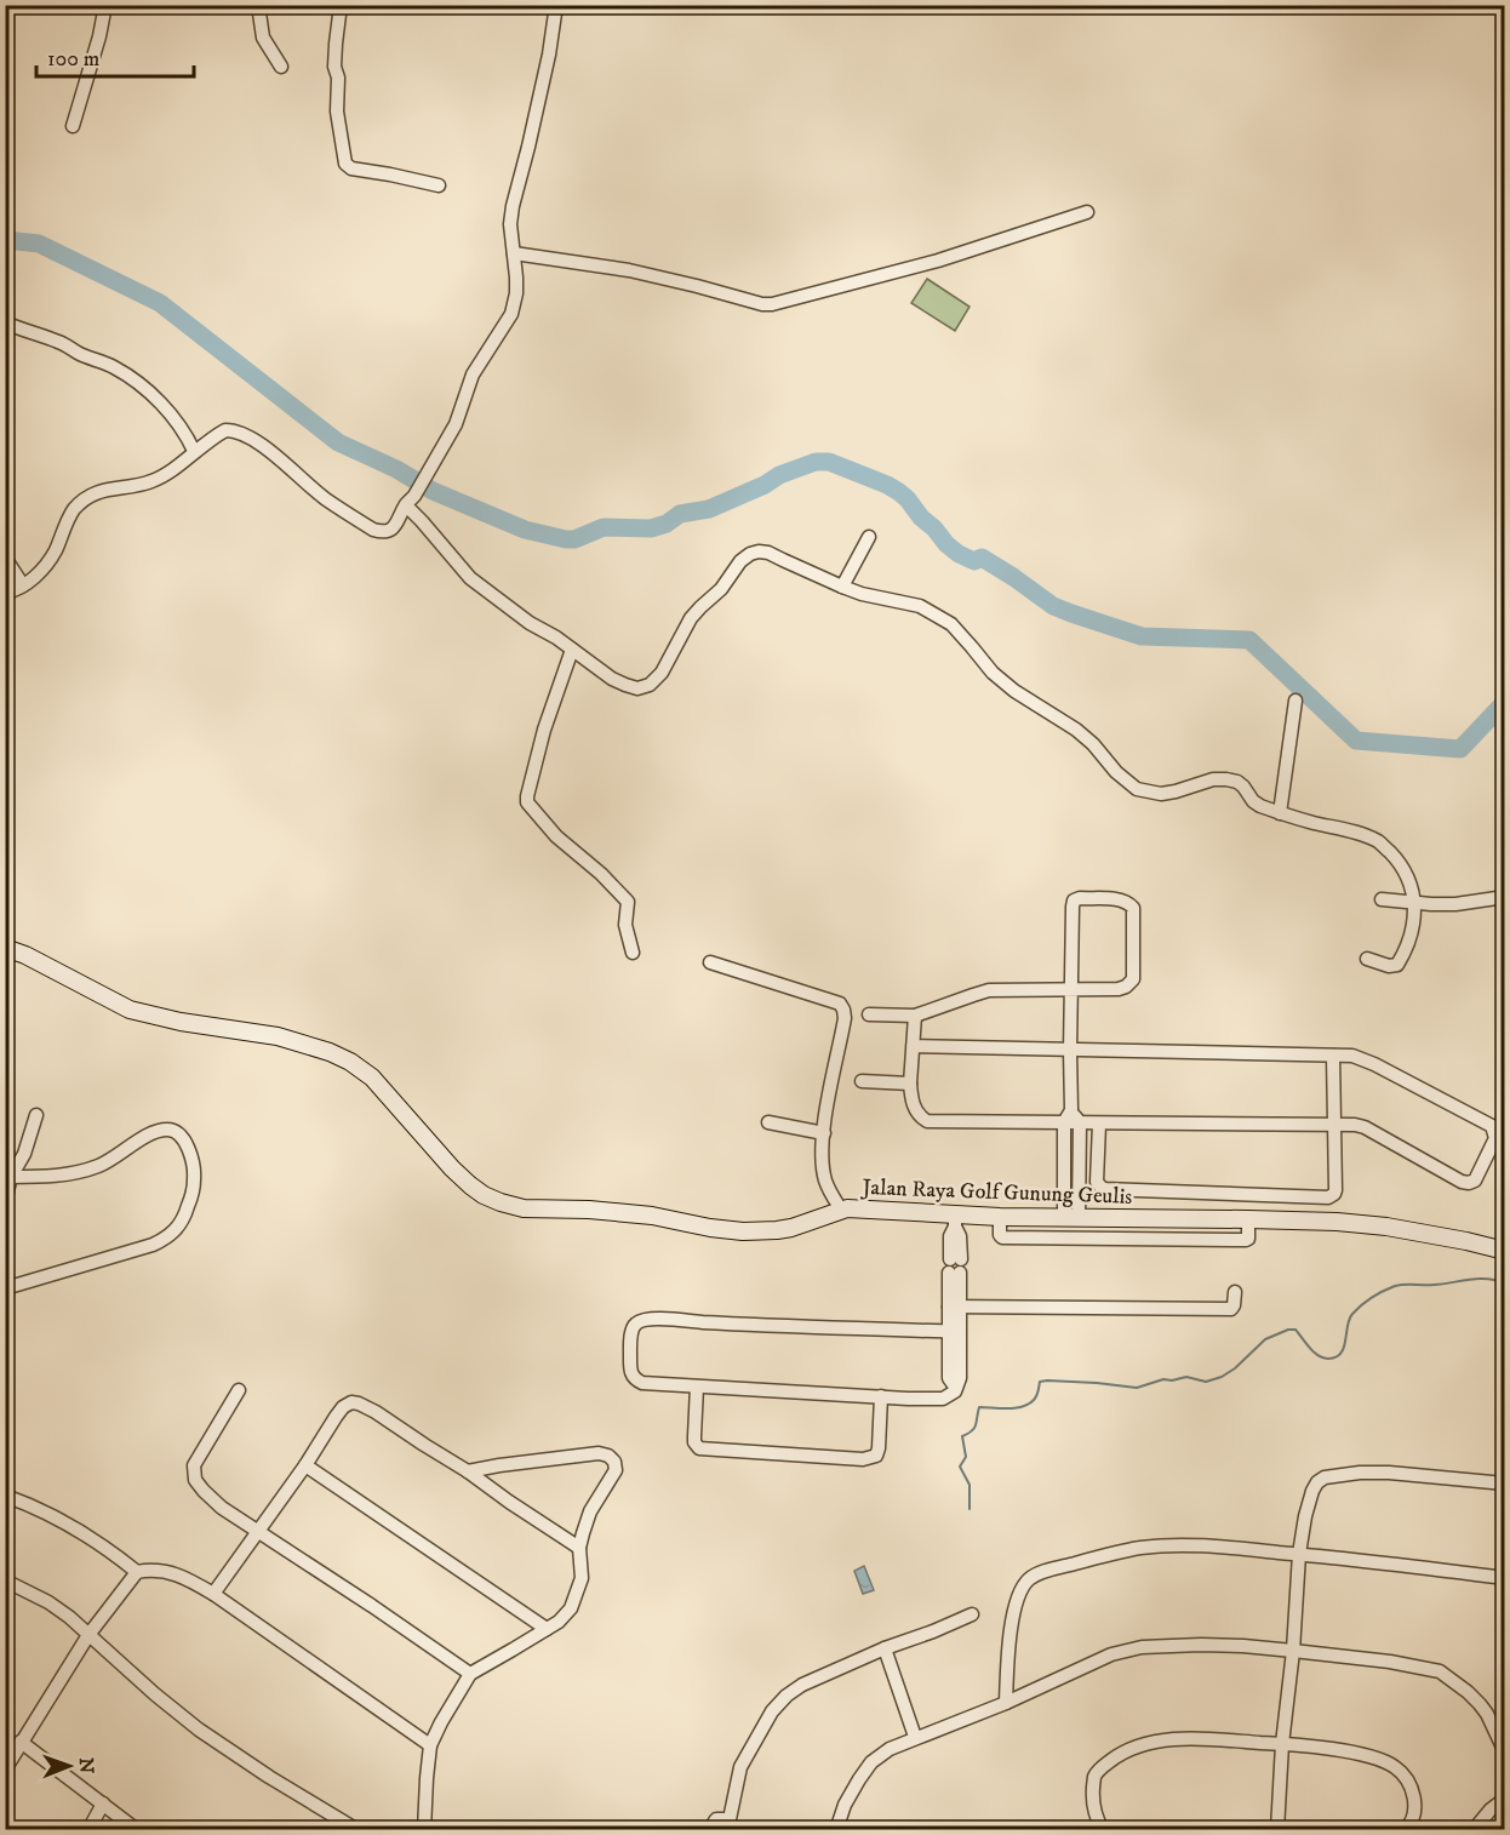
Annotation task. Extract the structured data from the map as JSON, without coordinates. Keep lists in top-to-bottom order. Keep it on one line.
{"streets":{"main road":["Jalan Raya Golf Gunung Geulis"]},"scale_bar":"100 m","north":"right"}
